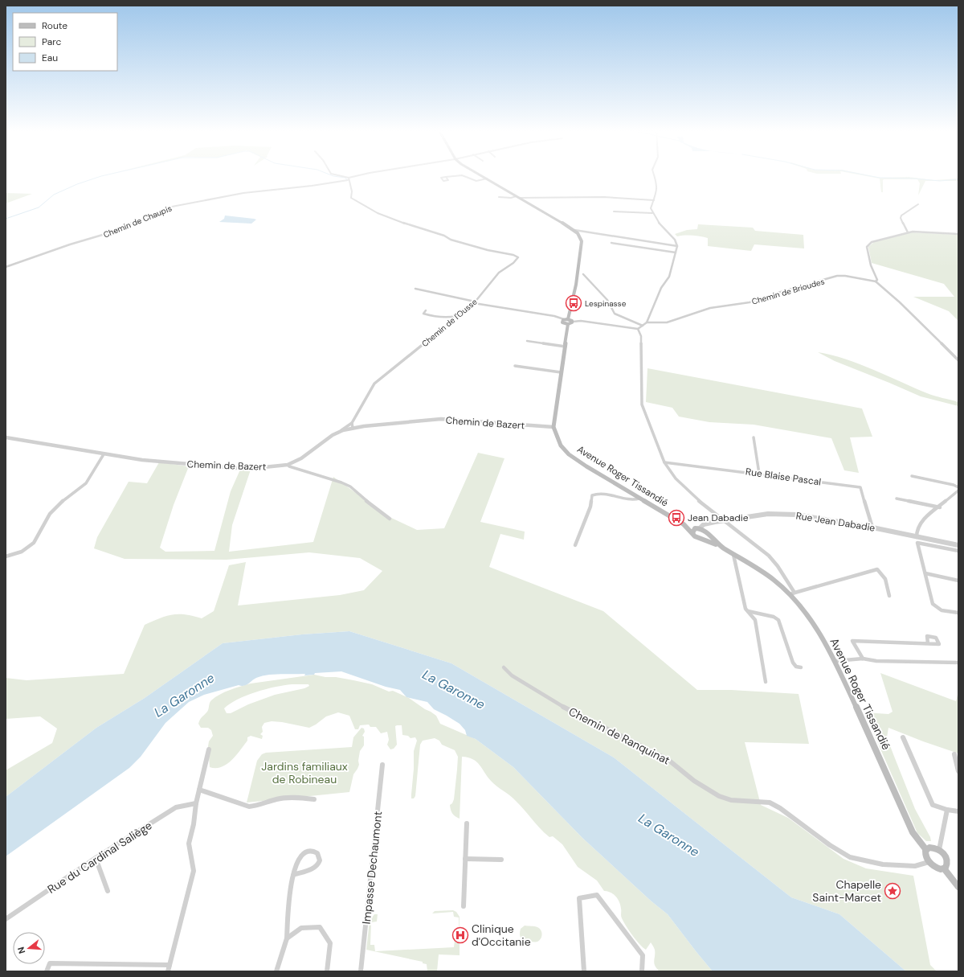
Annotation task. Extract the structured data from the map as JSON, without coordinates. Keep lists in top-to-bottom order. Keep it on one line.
{"streets":{"main road":["Avenue Roger Tissandié"],"street":["Chemin de Chaupis","Chemin de Brioudes","Chemin de l'Ousse","Chemin de Bazert","Rue Blaise Pascal","Rue Jean Dabadie","Chemin de Ranquinat","Rue du Cardinal Saliège","Impasse Dechaumont"]},"crossings":[["Chemin de Chaupis","Chemin de l'Ousse"],["Chemin de l'Ousse","Chemin de Bazert"],["Chemin de Bazert","Avenue Roger Tissandié"],["Avenue Roger Tissandié","Rue Jean Dabadie"],["Avenue Roger Tissandié","Chemin de Ranquinat"],["Rue Blaise Pascal","Rue Jean Dabadie"]],"water":["La Garonne"],"parks":["Jardins familiaux de Robineau"],"places":{"bus stop":["Lespinasse","Jean Dabadie"],"place":["Chapelle Saint-Marcet"],"hospital":["Clinique d'Occitanie"]},"legend":["Route","Parc","Eau"],"north":"left"}
